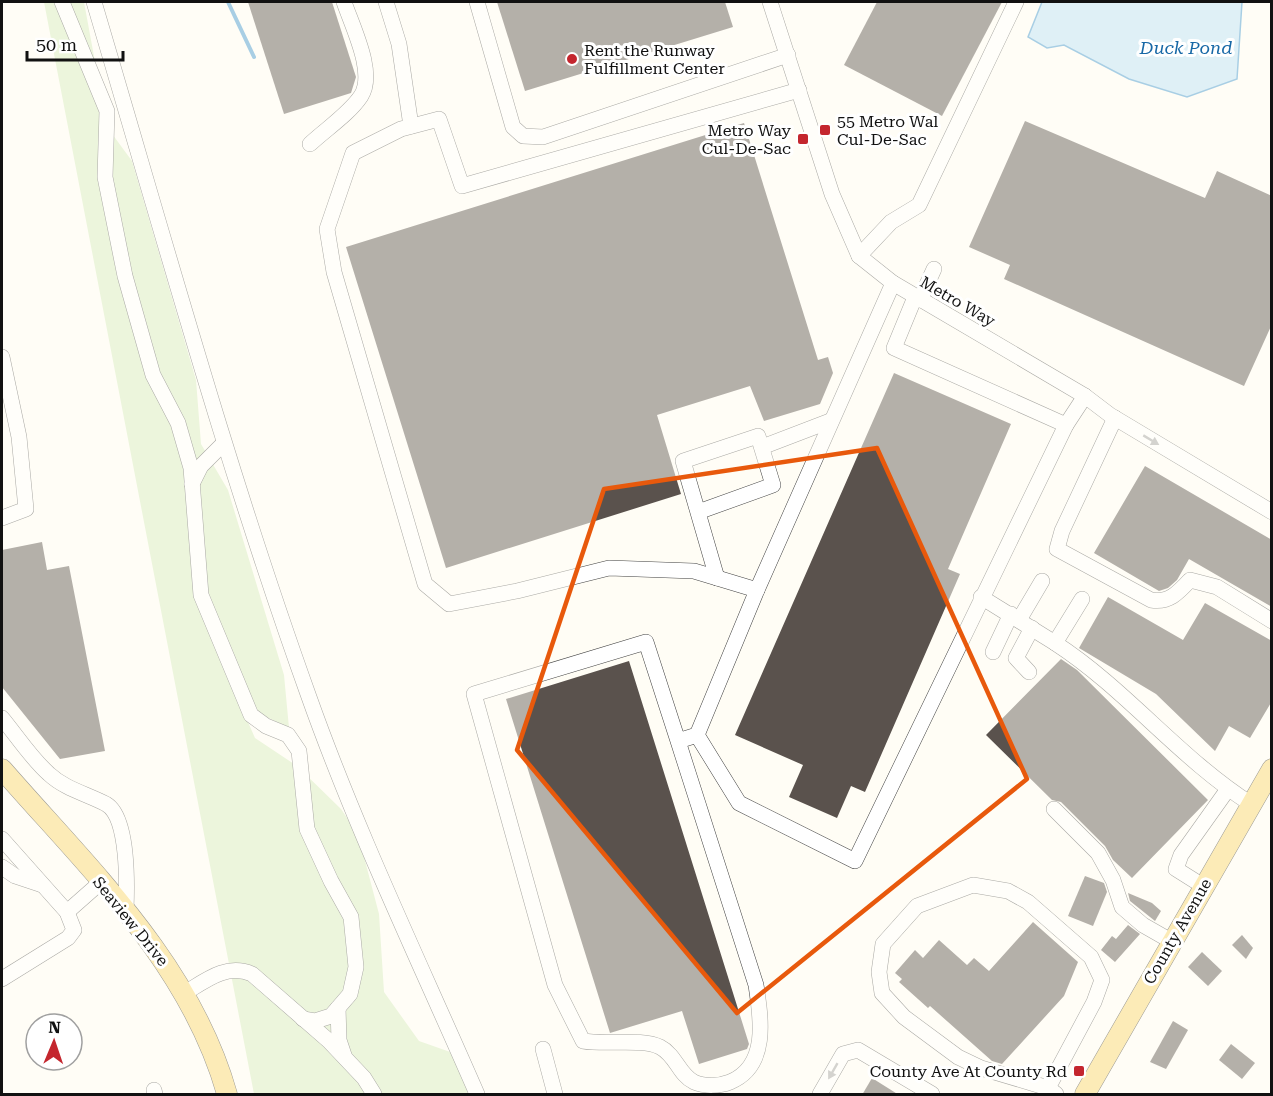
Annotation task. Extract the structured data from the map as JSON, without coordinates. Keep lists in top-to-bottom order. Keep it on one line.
{"streets":{"main road":["Seaview Drive","County Avenue"],"street":["Metro Way"]},"water":["Duck Pond"],"places":{"other":["Rent the Runway Fulfillment Center"],"transit":["55 Metro Wal Cul-De-Sac","Metro Way Cul-De-Sac","County Ave At County Rd"]},"scale_bar":"50 m","north":"top"}
